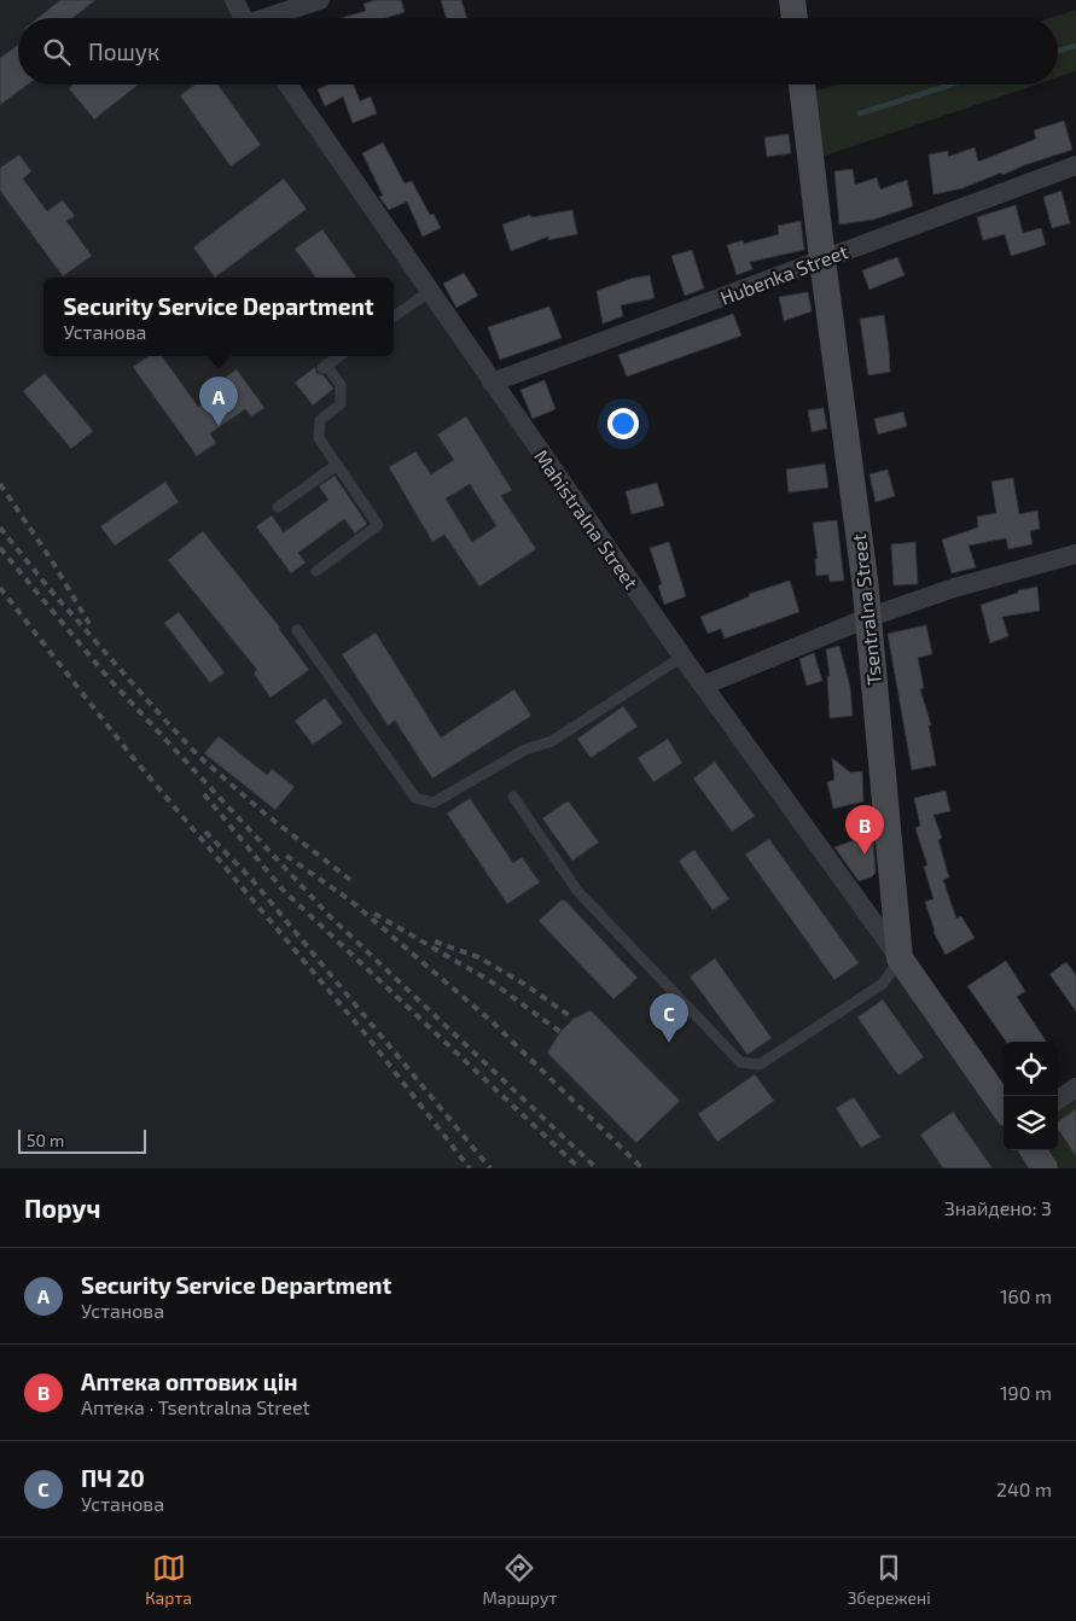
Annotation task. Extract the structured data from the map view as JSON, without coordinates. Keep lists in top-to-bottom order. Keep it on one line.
{"streets":{"main road":["Tsentralna Street"],"street":["Hubenka Street","Mahistralna Street"]},"crossings":[["Hubenka Street","Mahistralna Street"],["Hubenka Street","Tsentralna Street"],["Mahistralna Street","Tsentralna Street"]],"scale_bar":"50 m","page":{"search":"Пошук","popup":["Security Service Department","Установа"],"pins":["A","B","C"],"scale":"50 m","heading":["Поруч","Знайдено: 3"],"list":[{"mark":"A","name":"Security Service Department","note":"Установа","value":"160 m"},{"mark":"B","name":"Аптека оптових цін","note":"Аптека · Tsentralna Street","value":"190 m"},{"mark":"C","name":"ПЧ 20","note":"Установа","value":"240 m"}],"nav":["Карта","Маршрут","Збережені"]}}
